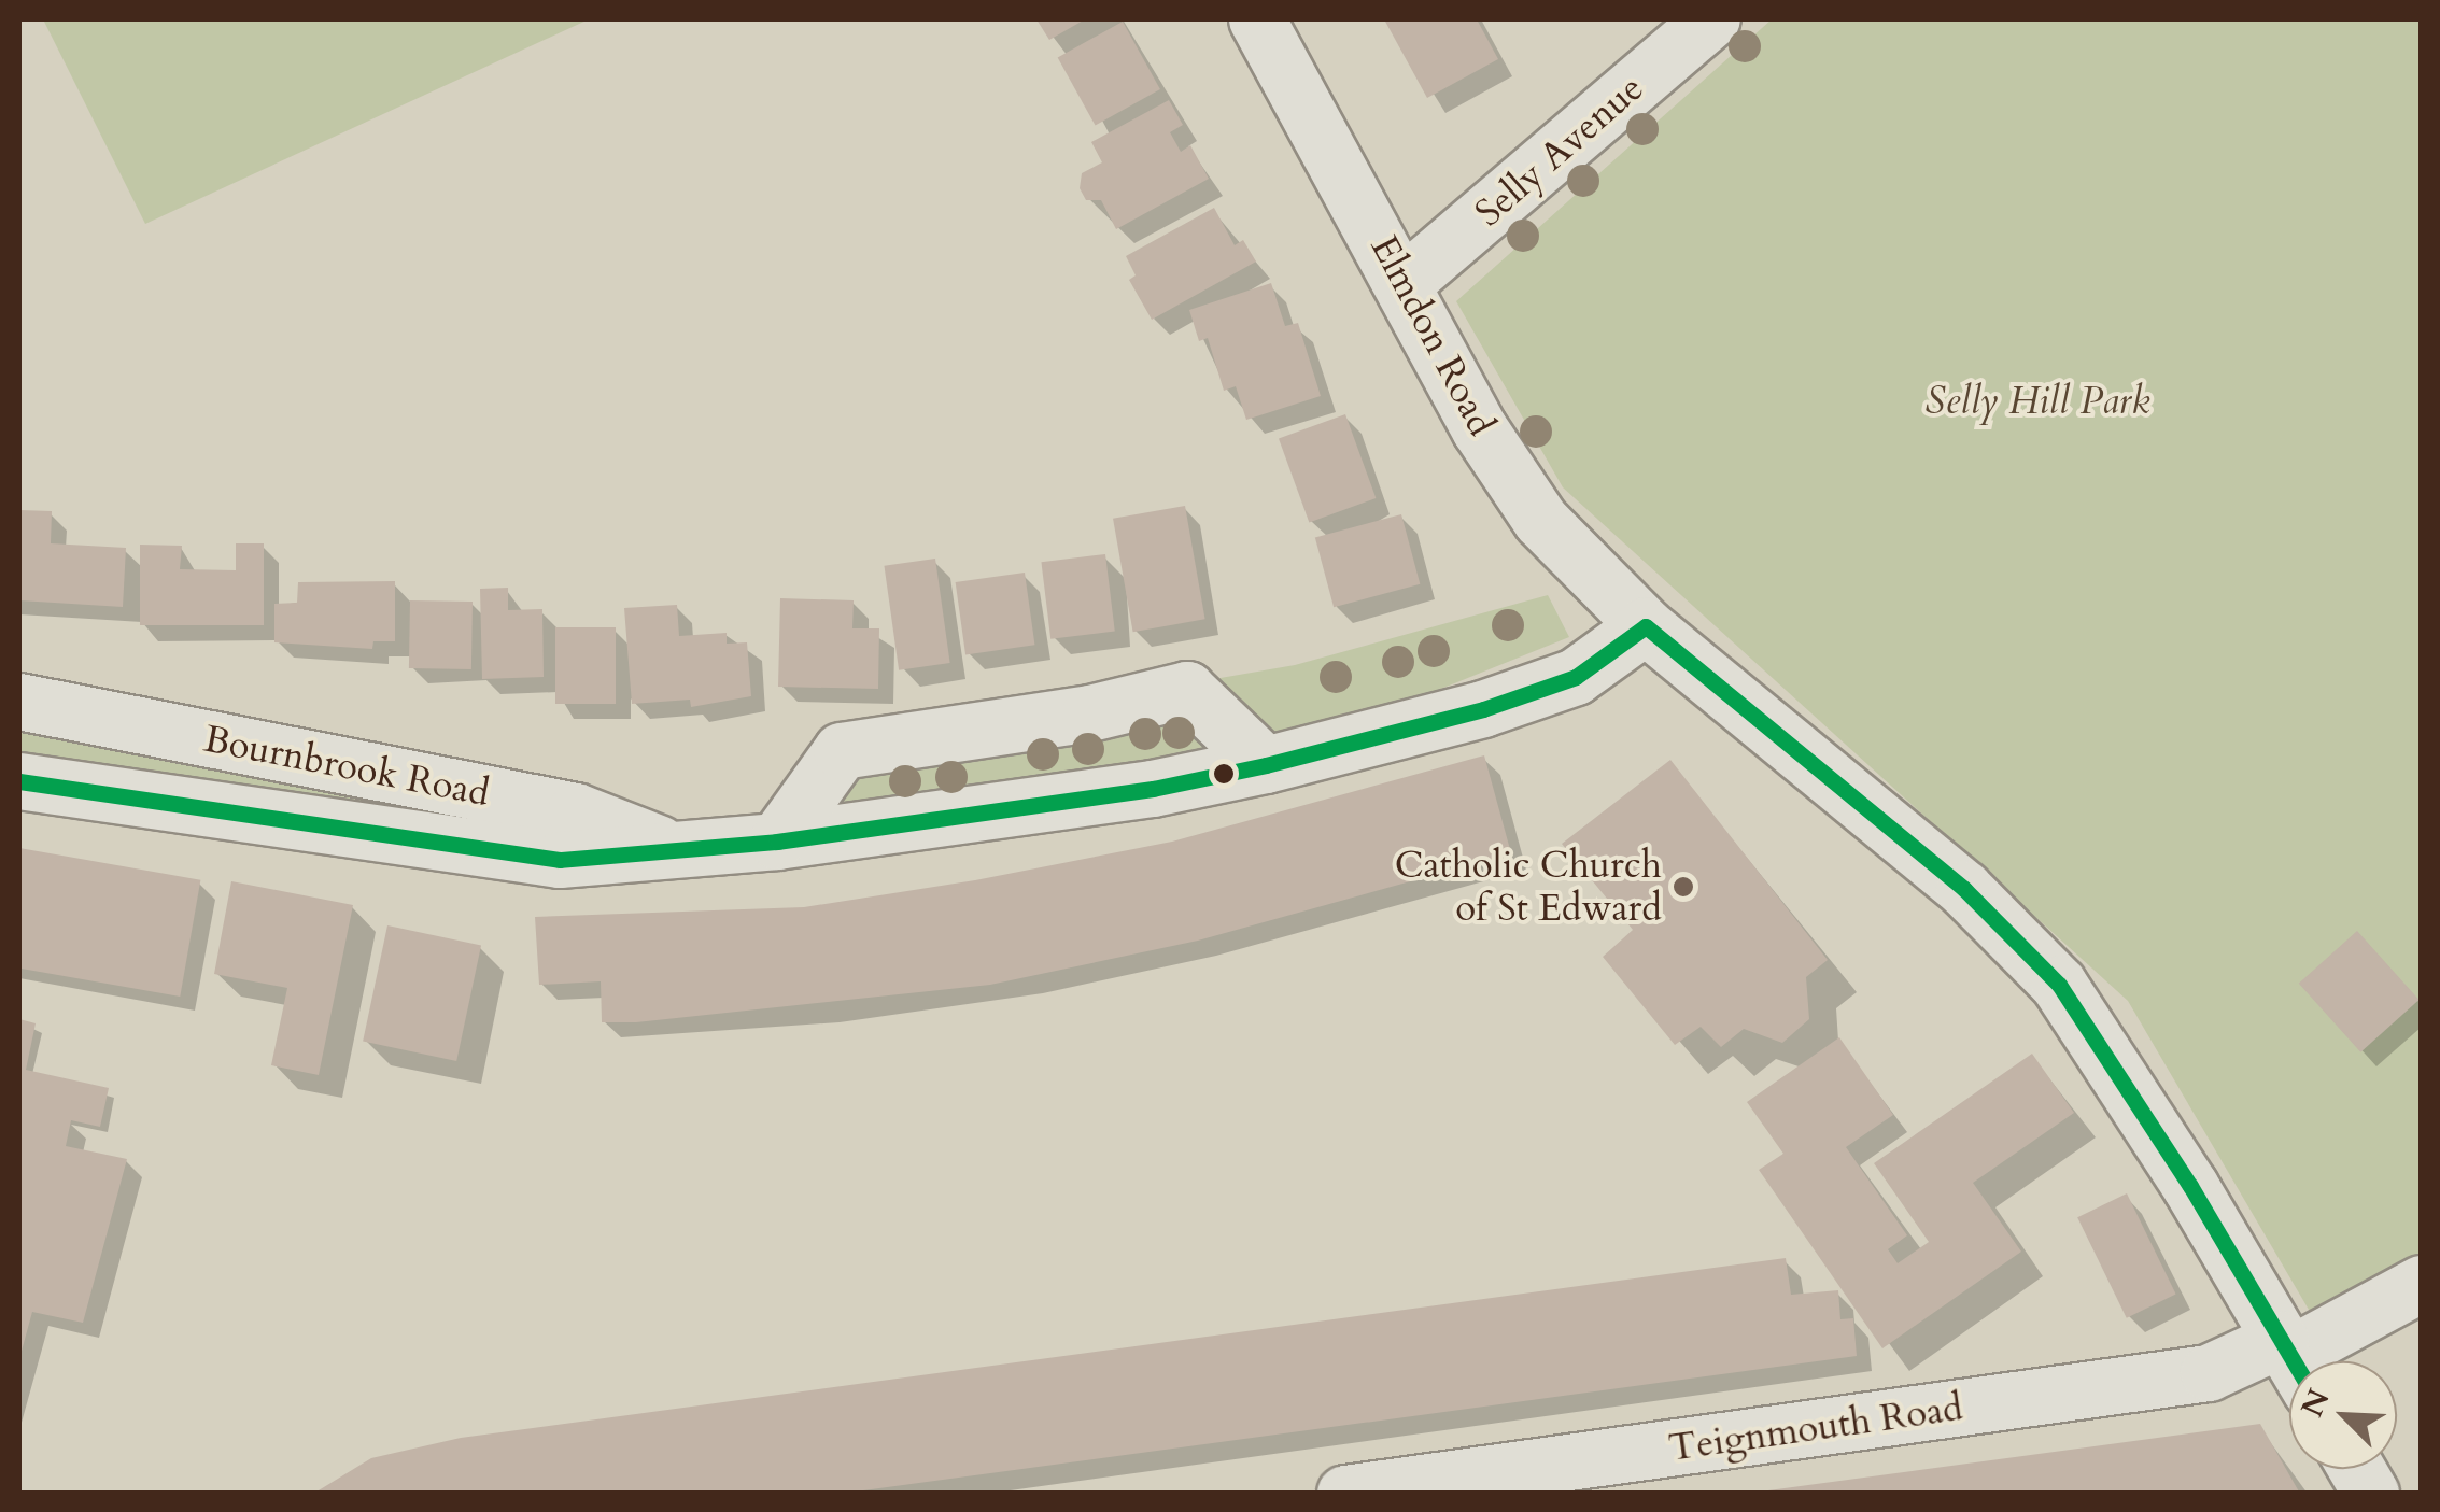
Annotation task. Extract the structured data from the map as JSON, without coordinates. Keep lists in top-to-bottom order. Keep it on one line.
{"streets":{"street":["Selly Avenue","Elmdon Road","Bournbrook Road","Teignmouth Road"]},"crossings":[["Selly Avenue","Elmdon Road"],["Elmdon Road","Bournbrook Road"]],"parks":["Selly Hill Park"],"places":["Catholic Church of St Edward"],"north":"top left"}
